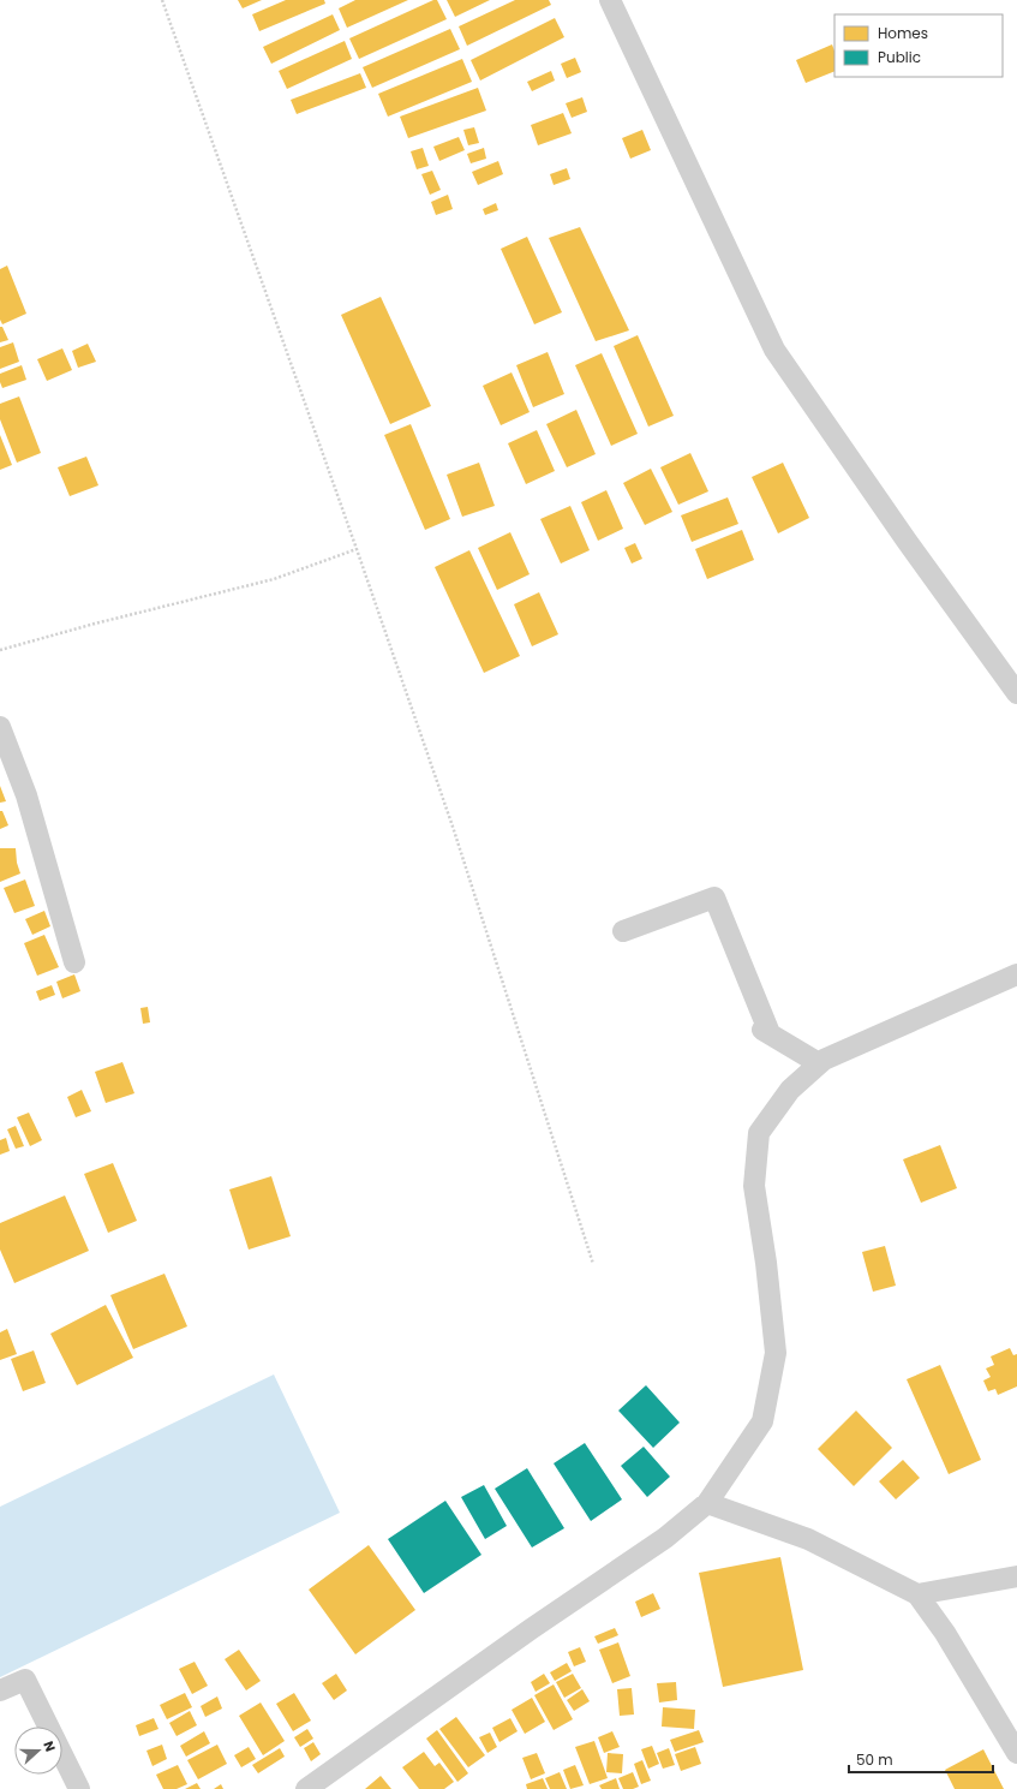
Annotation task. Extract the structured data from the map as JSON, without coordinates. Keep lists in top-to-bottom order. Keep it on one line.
{"legend":["Homes","Public"],"scale_bar":"50 m","north":"right"}
